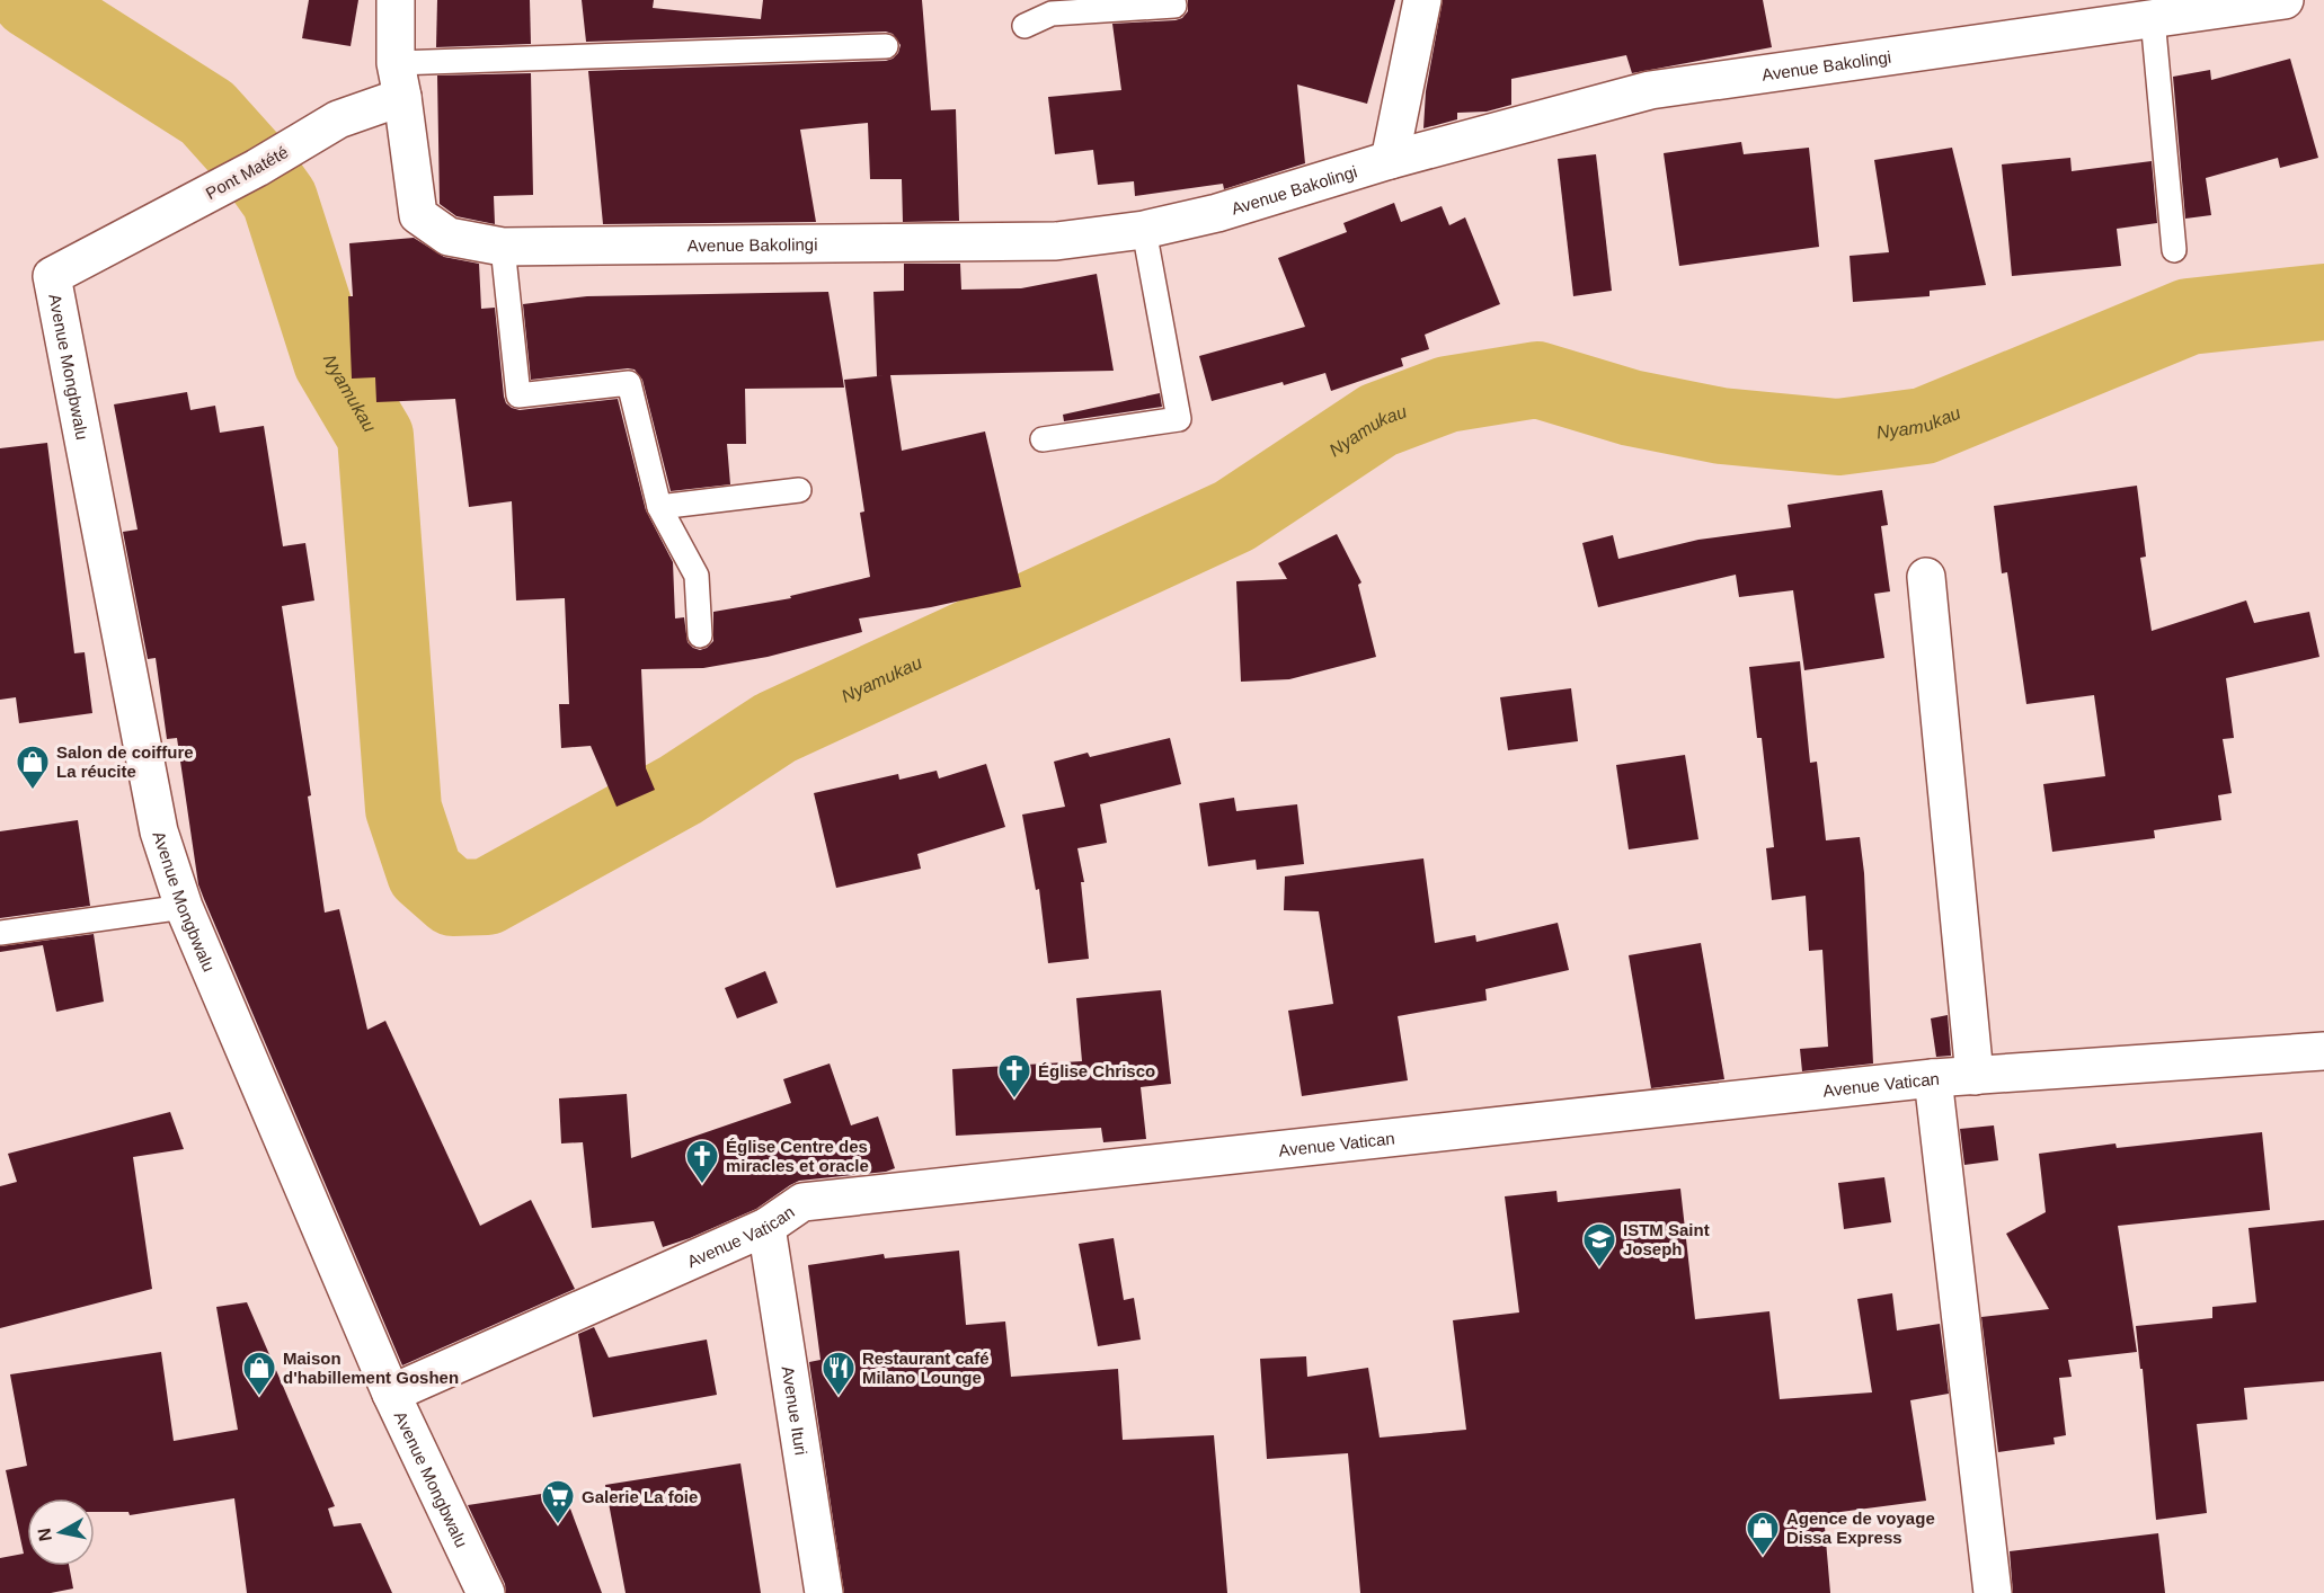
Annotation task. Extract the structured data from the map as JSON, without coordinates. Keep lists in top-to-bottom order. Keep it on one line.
{"streets":{"street":["Avenue Bakolingi","Pont Matété","Avenue Mongbwalu","Avenue Vatican","Avenue Ituri"]},"crossings":[["Avenue Bakolingi","Pont Matété"],["Pont Matété","Avenue Mongbwalu"],["Avenue Mongbwalu","Avenue Vatican"],["Avenue Vatican","Avenue Ituri"]],"water":["Nyamukau"],"places":{"shop":["Salon de coiffure La réucite","Maison d'habillement Goshen","Agence de voyage Dissa Express"],"church":["Église Chrisco","Église Centre des miracles et oracle"],"school or university":["ISTM Saint Joseph"],"restaurant":["Restaurant café Milano Lounge"],"supermarket":["Galerie La foie"]},"north":"left"}
